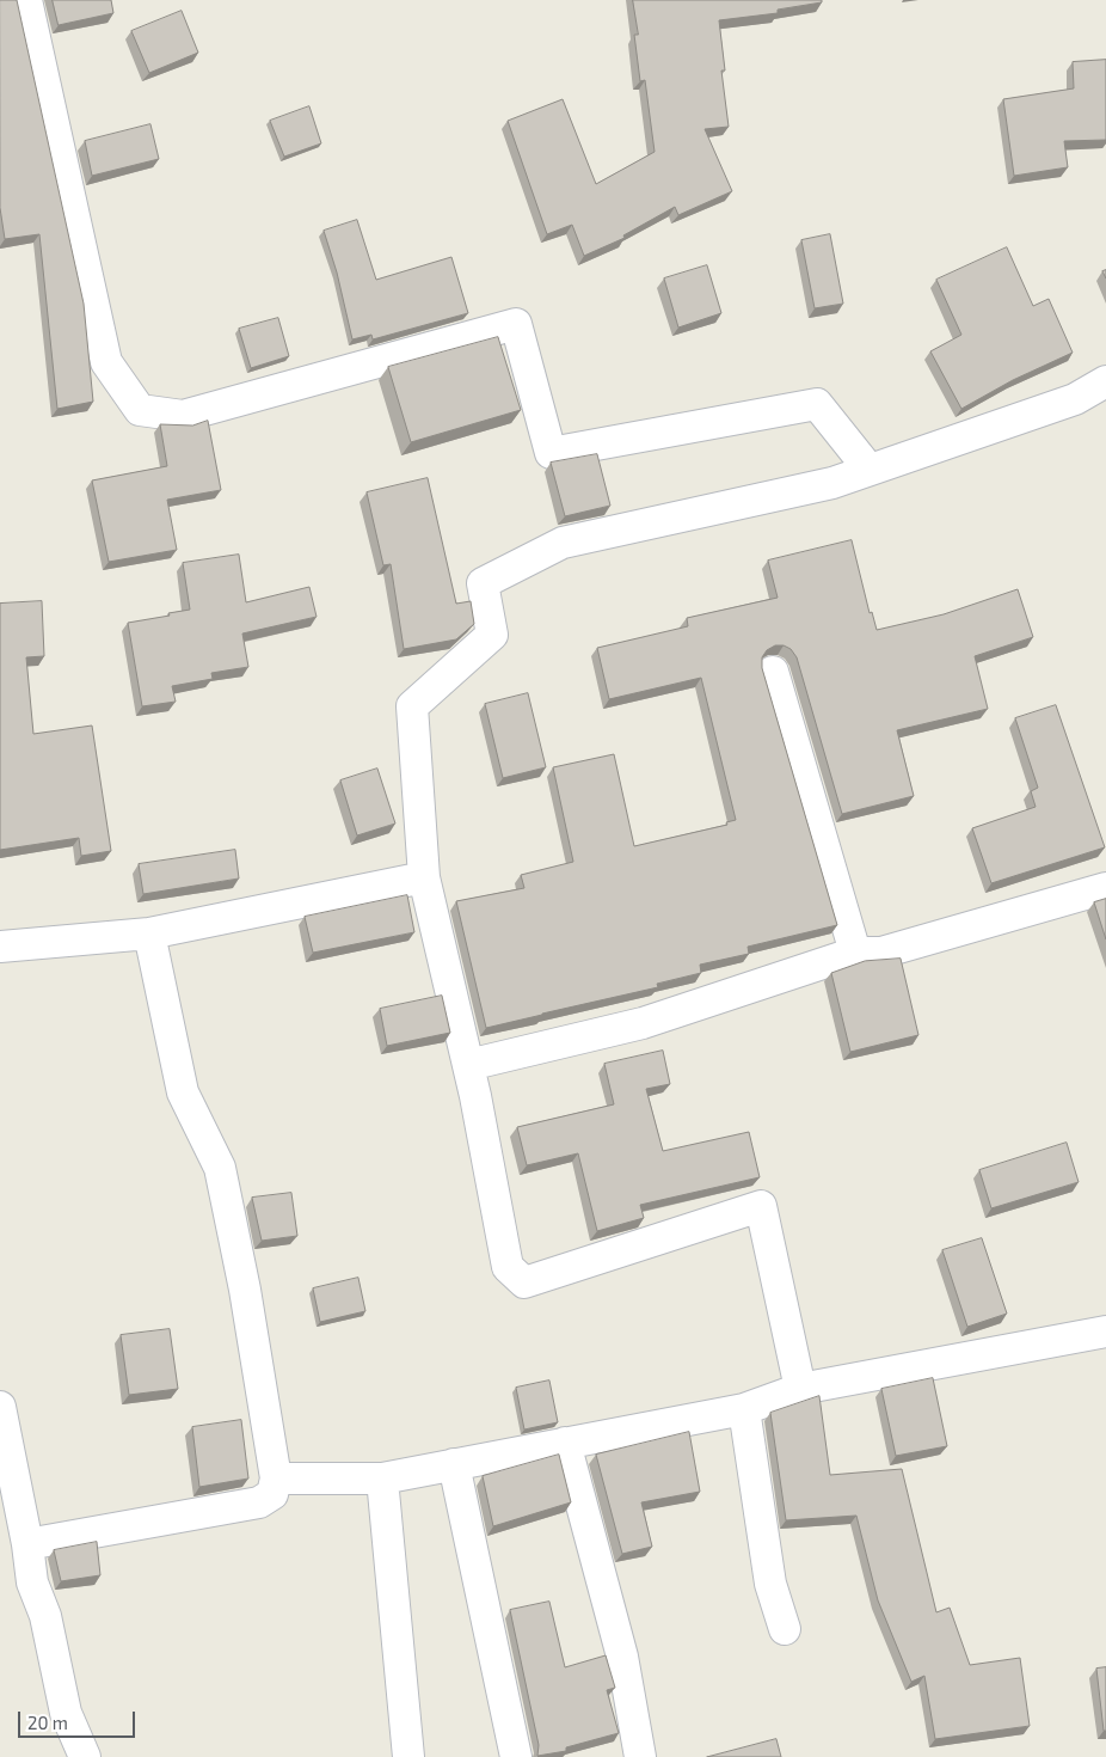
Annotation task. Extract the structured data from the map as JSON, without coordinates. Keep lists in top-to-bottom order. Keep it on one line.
{"scale_bar":"20 m"}
